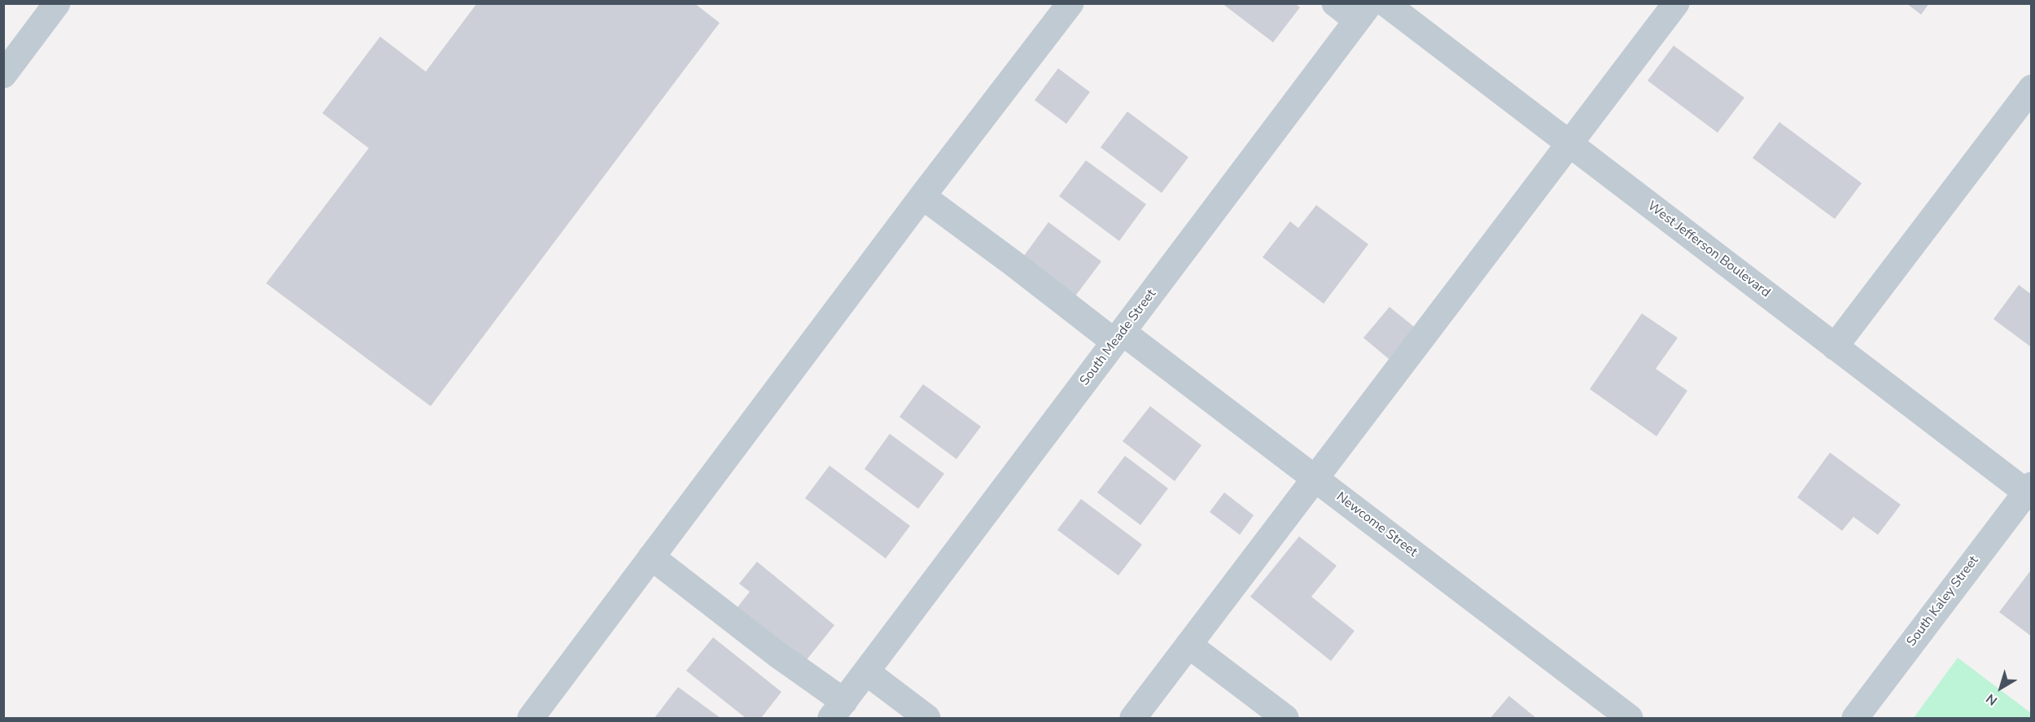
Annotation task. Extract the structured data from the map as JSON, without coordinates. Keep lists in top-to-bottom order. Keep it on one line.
{"streets":{"street":["West Jefferson Boulevard","South Meade Street","Newcome Street","South Kaley Street"]},"crossings":[["West Jefferson Boulevard","South Kaley Street"],["South Meade Street","Newcome Street"]],"north":"bottom left"}
